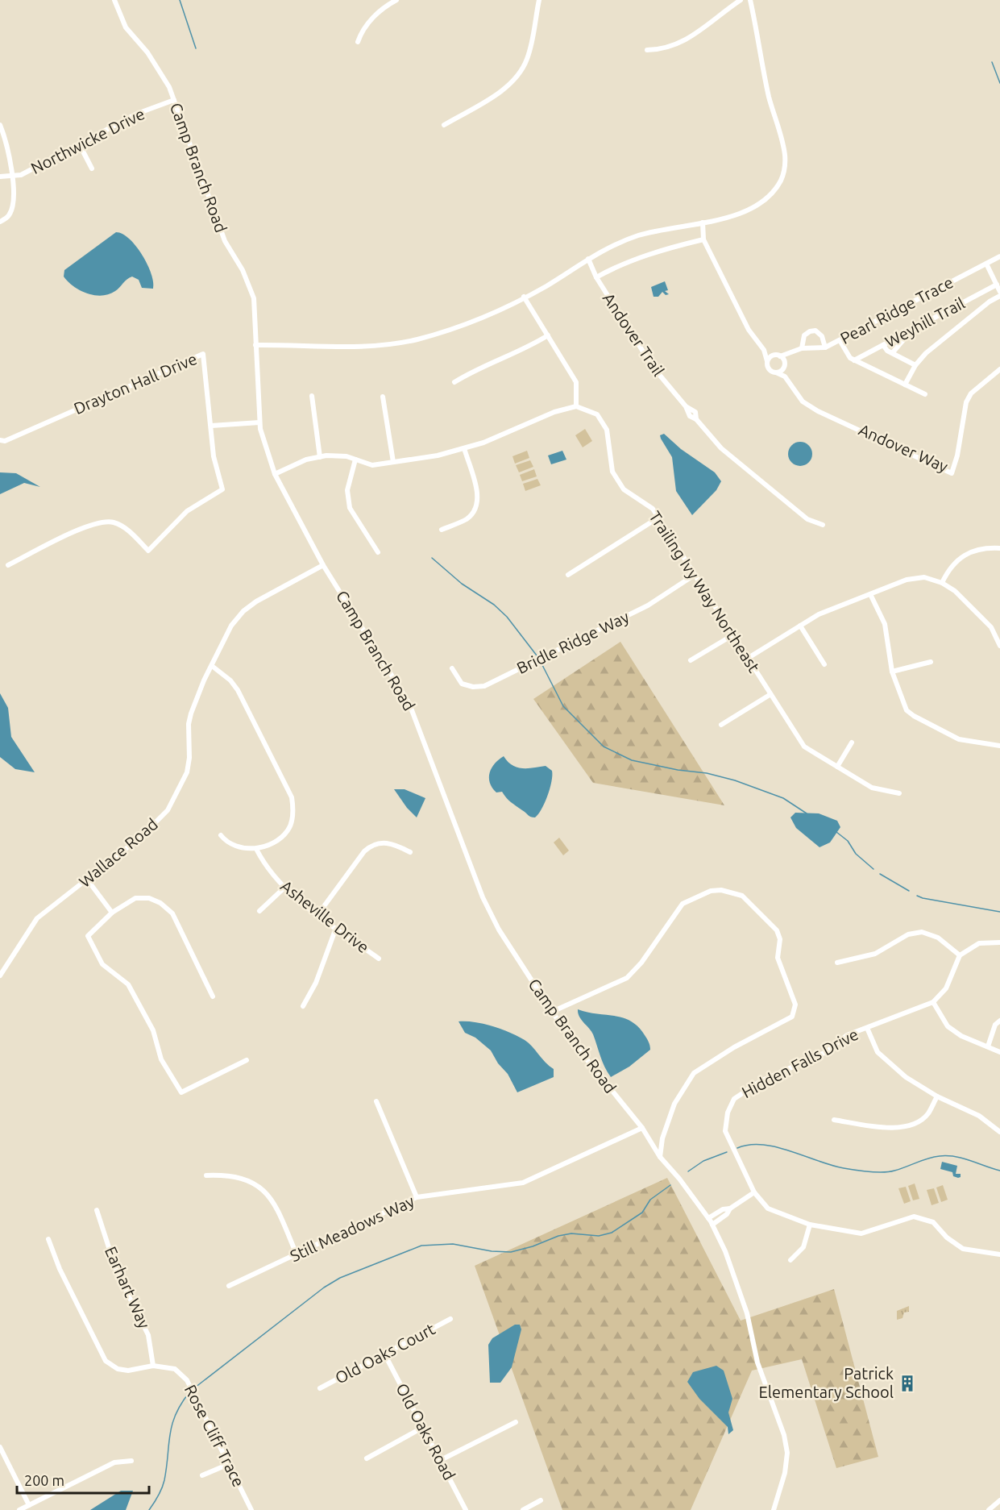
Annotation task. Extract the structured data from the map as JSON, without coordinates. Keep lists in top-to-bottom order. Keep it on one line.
{"streets":{"street":["Northwicke Drive","Camp Branch Road","Pearl Ridge Trace","Weyhill Trail","Andover Trail","Drayton Hall Drive","Andover Way","Trailing Ivy Way Northeast","Bridle Ridge Way","Wallace Road","Asheville Drive","Hidden Falls Drive","Still Meadows Way","Earhart Way","Old Oaks Court","Old Oaks Road","Rose Cliff Trace"]},"crossings":[["Northwicke Drive","Camp Branch Road"],["Camp Branch Road","Wallace Road"],["Camp Branch Road","Still Meadows Way"],["Pearl Ridge Trace","Weyhill Trail"],["Trailing Ivy Way Northeast","Bridle Ridge Way"],["Earhart Way","Rose Cliff Trace"],["Old Oaks Court","Old Oaks Road"]],"places":{"building":["Patrick Elementary School"]},"scale_bar":"200 m"}
